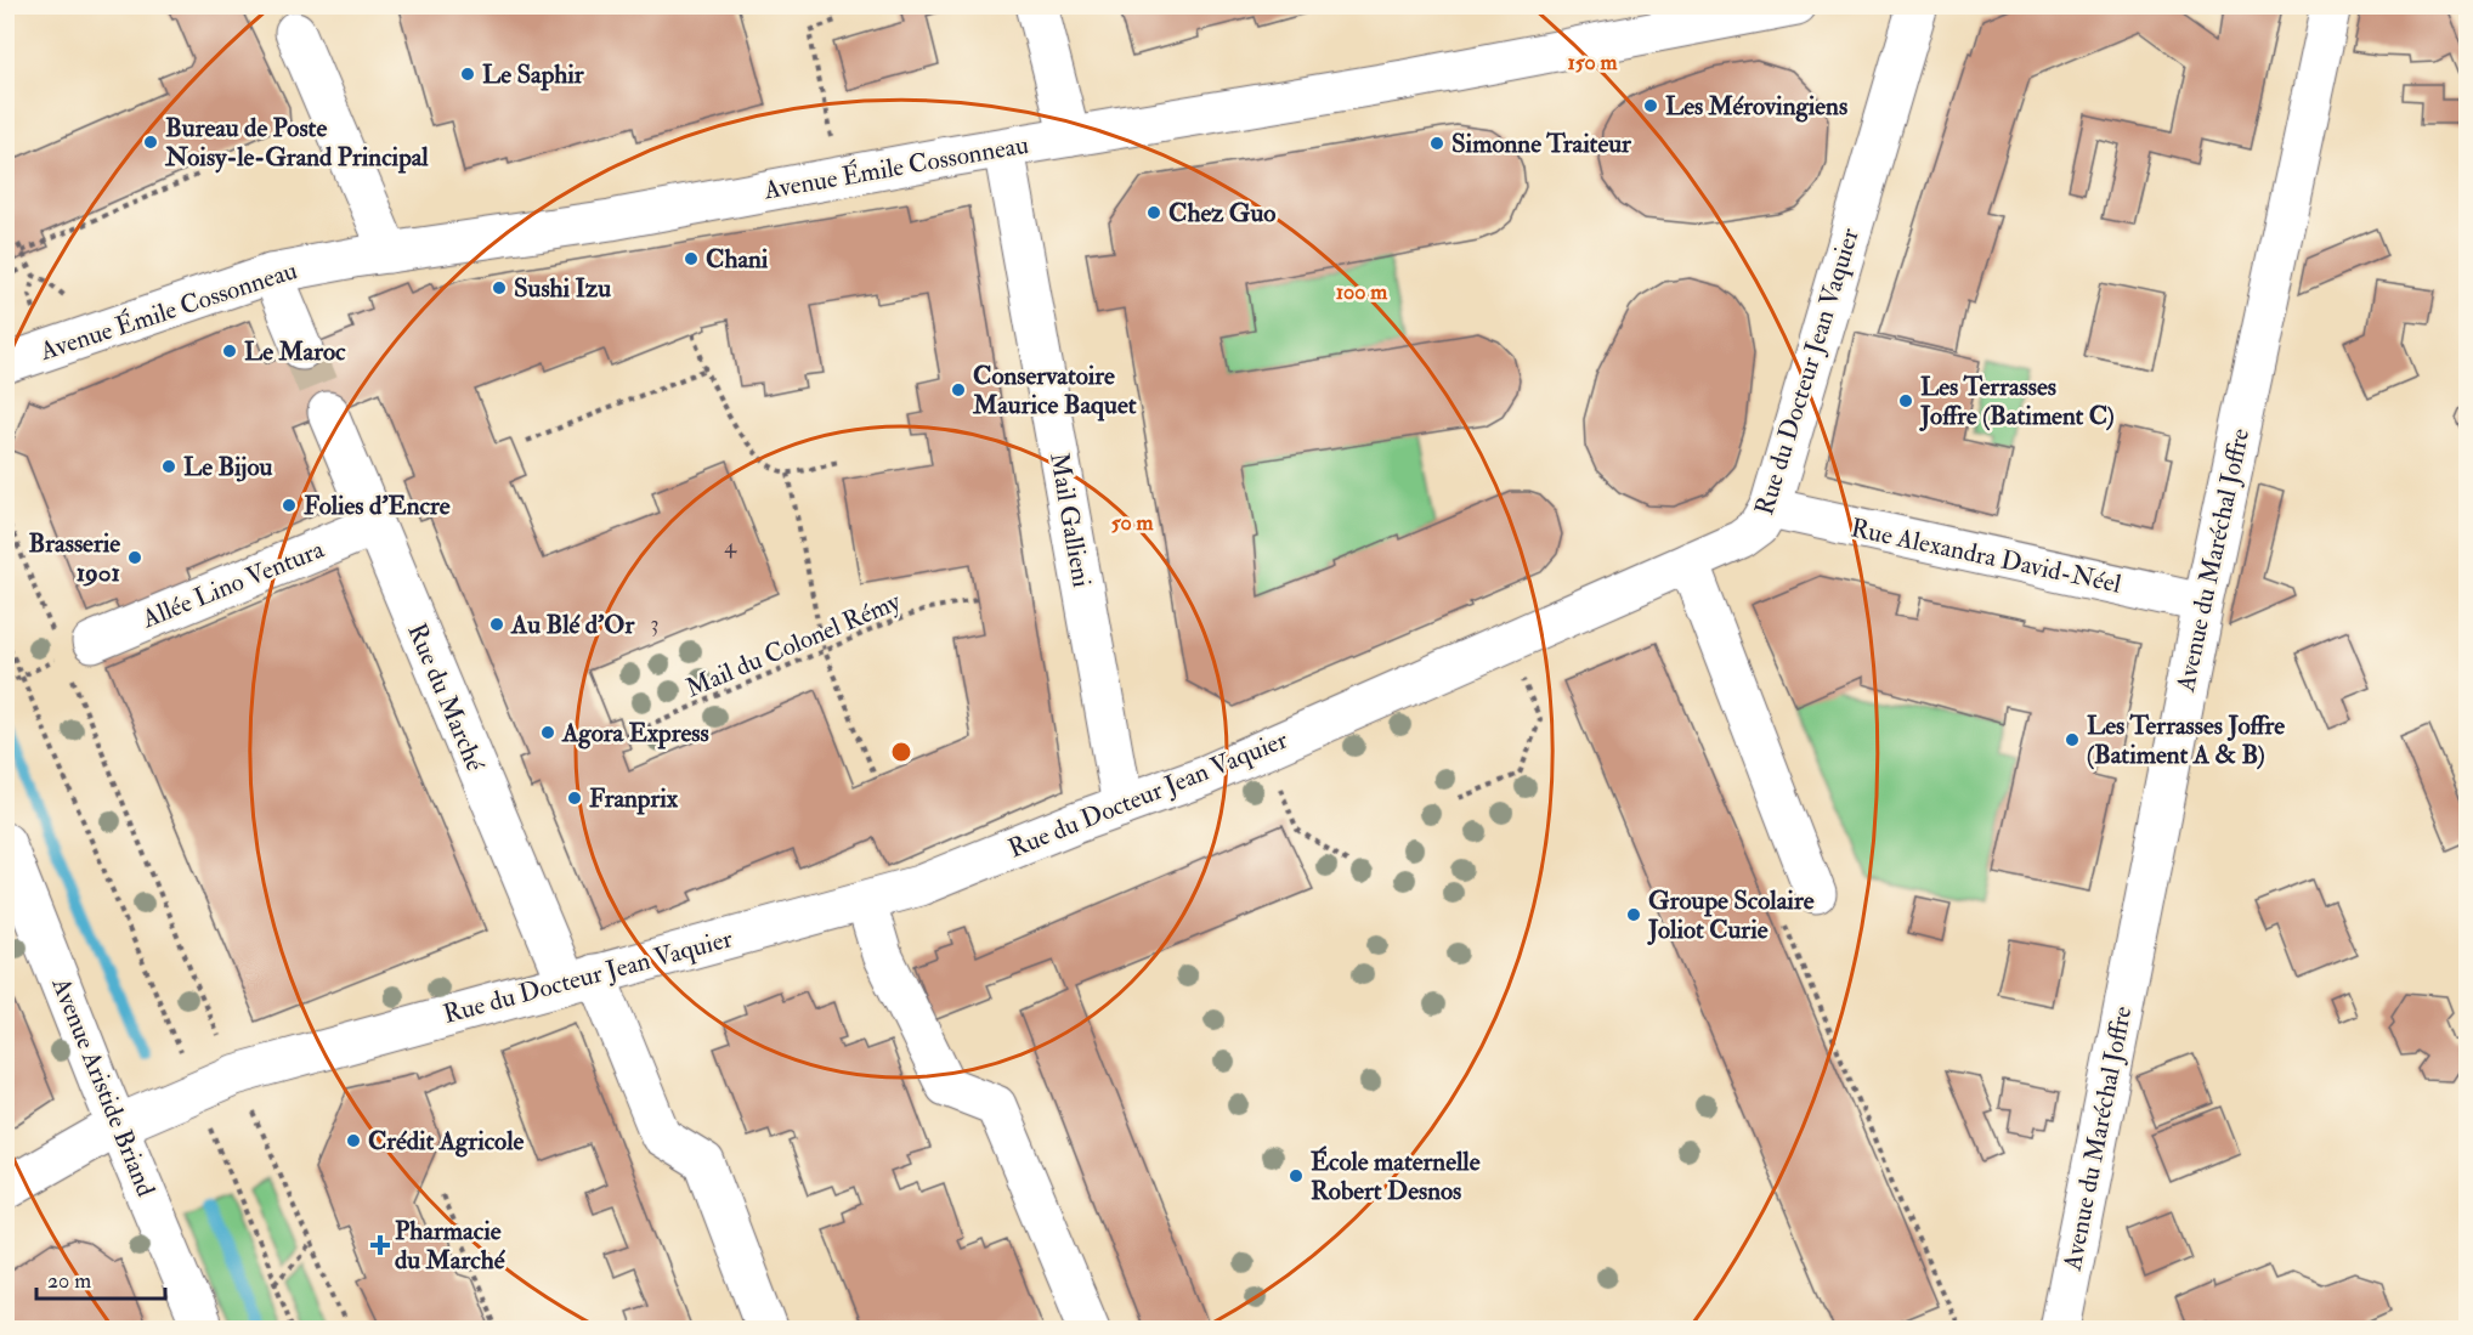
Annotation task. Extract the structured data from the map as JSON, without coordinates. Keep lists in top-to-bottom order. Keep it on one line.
{"streets":{"street":["Avenue Émile Cossonneau","Rue du Docteur Jean Vaquier","Mail Gallieni","Rue Alexandra David-Néel","Avenue du Maréchal Joffre","Allée Lino Ventura","Rue du Marché","Avenue Aristide Briand"],"path":["Mail du Colonel Rémy"]},"crossings":[["Avenue Émile Cossonneau","Mail Gallieni"],["Rue du Docteur Jean Vaquier","Mail Gallieni"],["Rue du Docteur Jean Vaquier","Rue Alexandra David-Néel"],["Rue du Docteur Jean Vaquier","Rue du Marché"],["Rue du Docteur Jean Vaquier","Avenue Aristide Briand"],["Rue Alexandra David-Néel","Avenue du Maréchal Joffre"],["Allée Lino Ventura","Rue du Marché"]],"places":{"other":["Le Saphir","Les Mérovingiens","Bureau de Poste Noisy-le-Grand Principal","Simonne Traiteur","Chez Guo","Chani","Sushi Izu","Le Maroc","Conservatoire Maurice Baquet","Les Terrasses Joffre (Batiment C)","Le Bijou","Folies d'Encre","Brasserie 1901","Au Blé d'Or","Agora Express","Les Terrasses Joffre (Batiment A & B)","Franprix","Groupe Scolaire Joliot Curie","Crédit Agricole","École maternelle Robert Desnos"],"health":["Pharmacie du Marché"]},"house_numbers":["4","3"],"scale_bar":"20 m","rings":["150 m","100 m","50 m"]}
